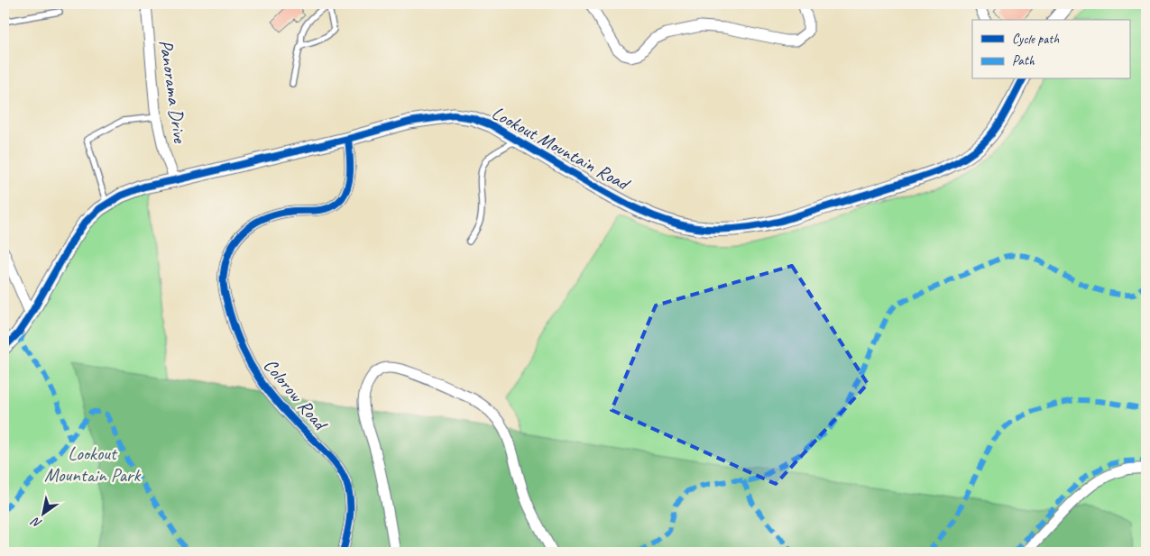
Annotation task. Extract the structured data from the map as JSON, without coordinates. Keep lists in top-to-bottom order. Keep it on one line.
{"streets":{"street":["Panorama Drive","Lookout Mountain Road","Colorow Road"]},"crossings":[["Panorama Drive","Lookout Mountain Road"],["Lookout Mountain Road","Colorow Road"]],"parks":["Lookout Mountain Park"],"legend":["Cycle path","Path"],"north":"bottom left"}
